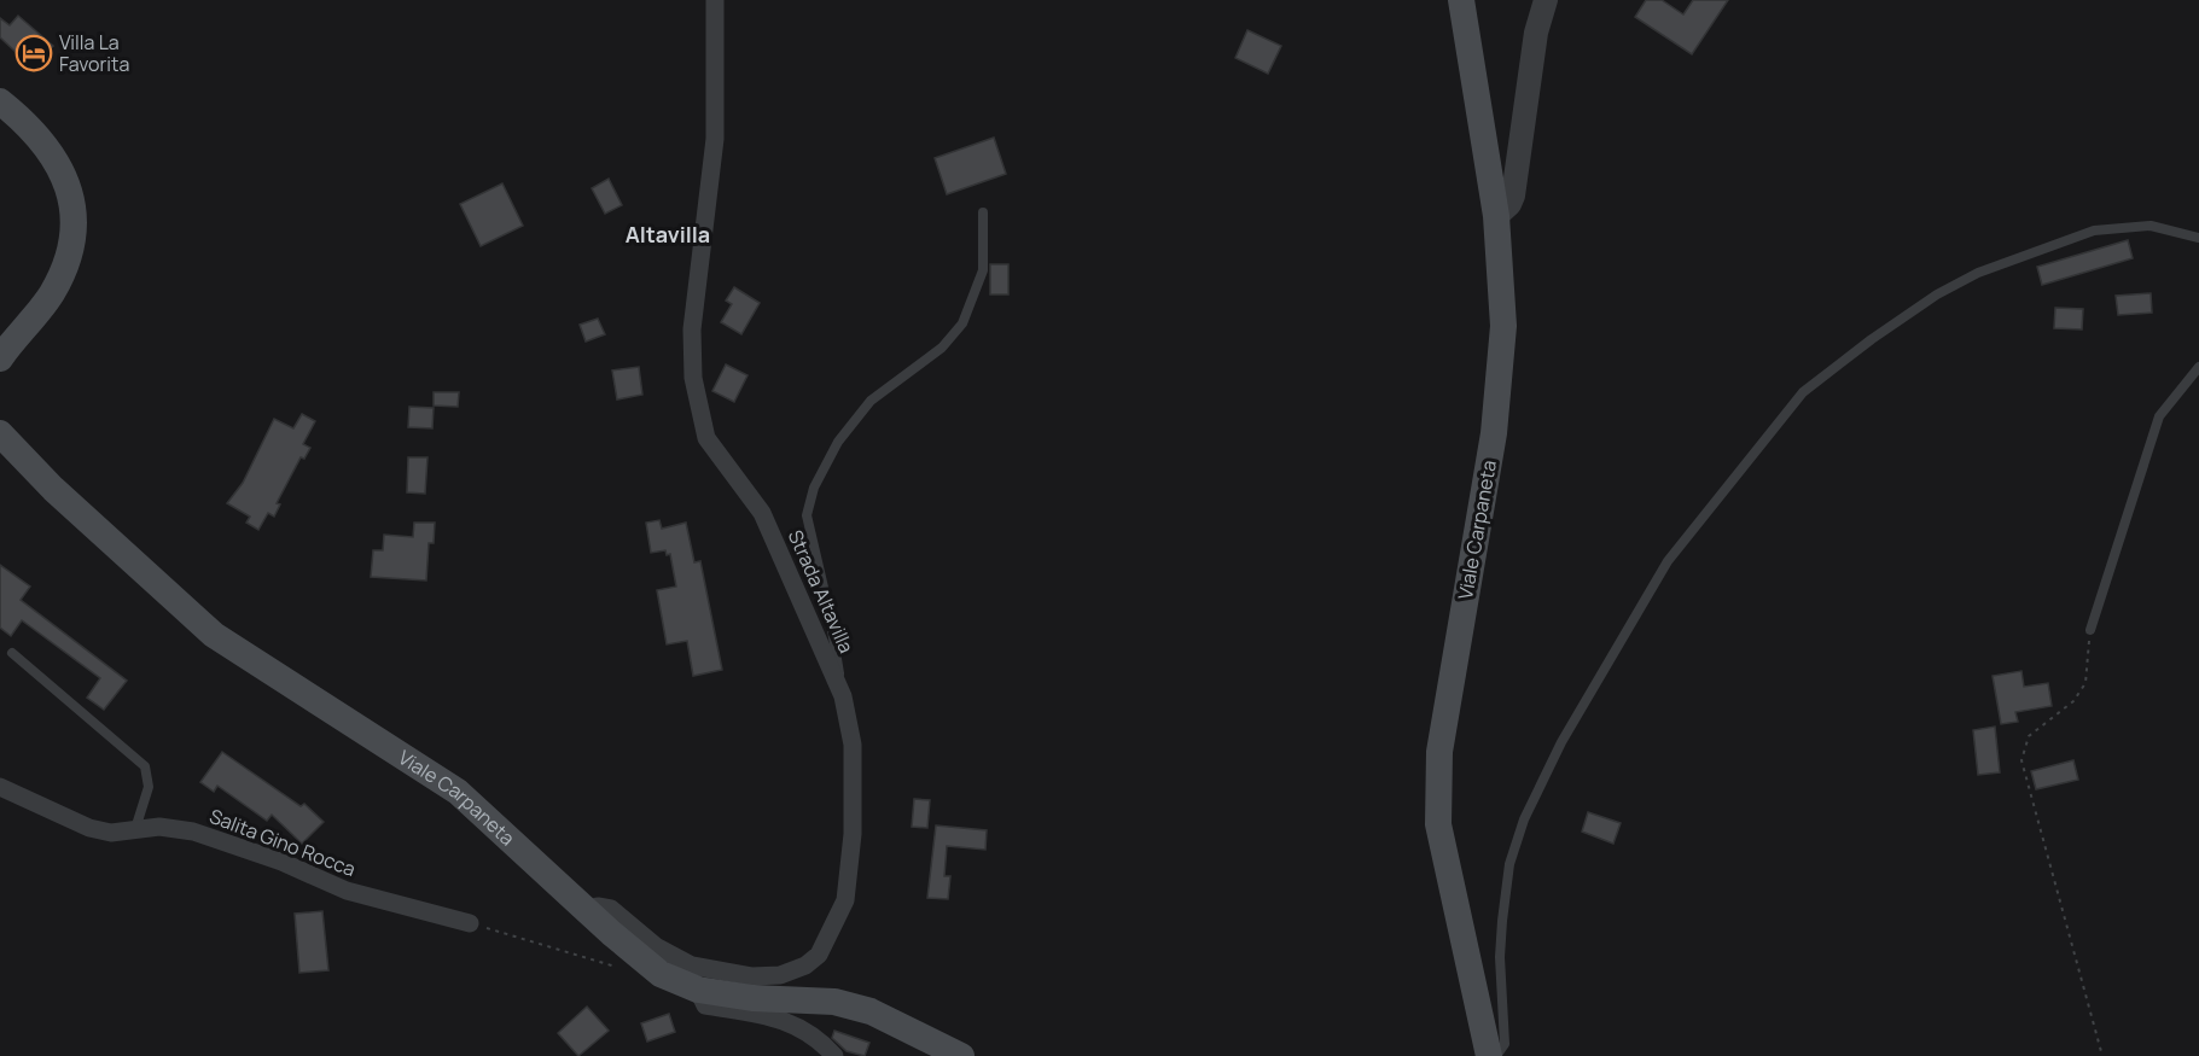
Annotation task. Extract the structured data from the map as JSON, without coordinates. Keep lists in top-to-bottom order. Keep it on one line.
{"streets":{"main road":["Viale Carpaneta"],"street":["Strada Altavilla","Salita Gino Rocca"]},"crossings":[["Viale Carpaneta","Strada Altavilla"]],"districts":["Altavilla"],"places":{"hotel":["Villa La Favorita"]}}
